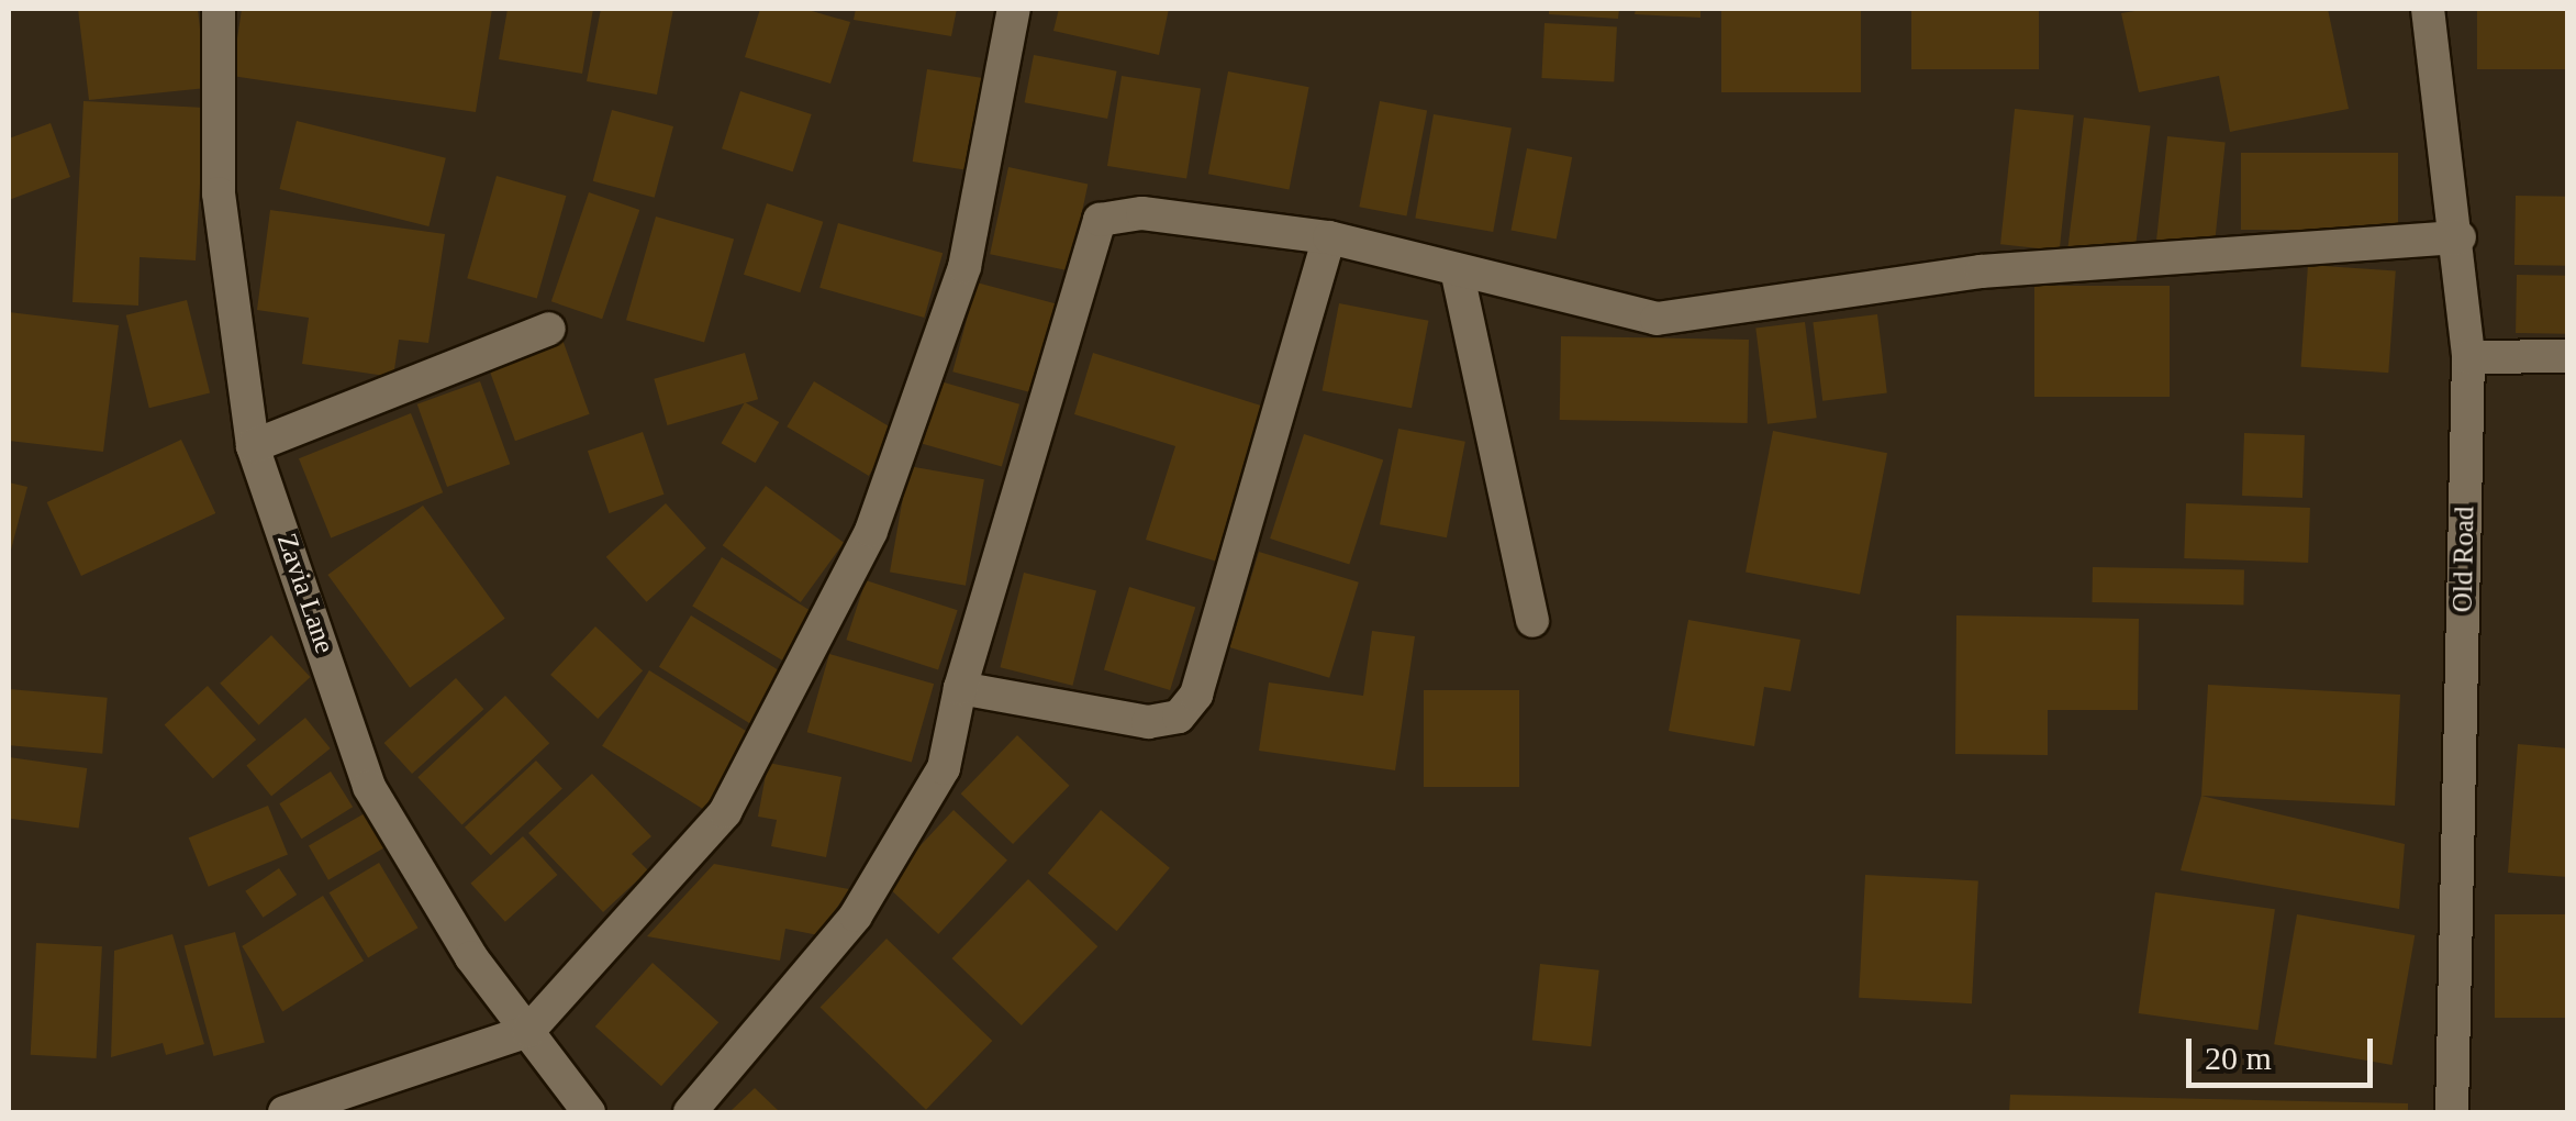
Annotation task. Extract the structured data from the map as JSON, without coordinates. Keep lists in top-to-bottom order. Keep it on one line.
{"streets":{"street":["Old Road","Zavia Lane"]},"scale_bar":"20 m"}
